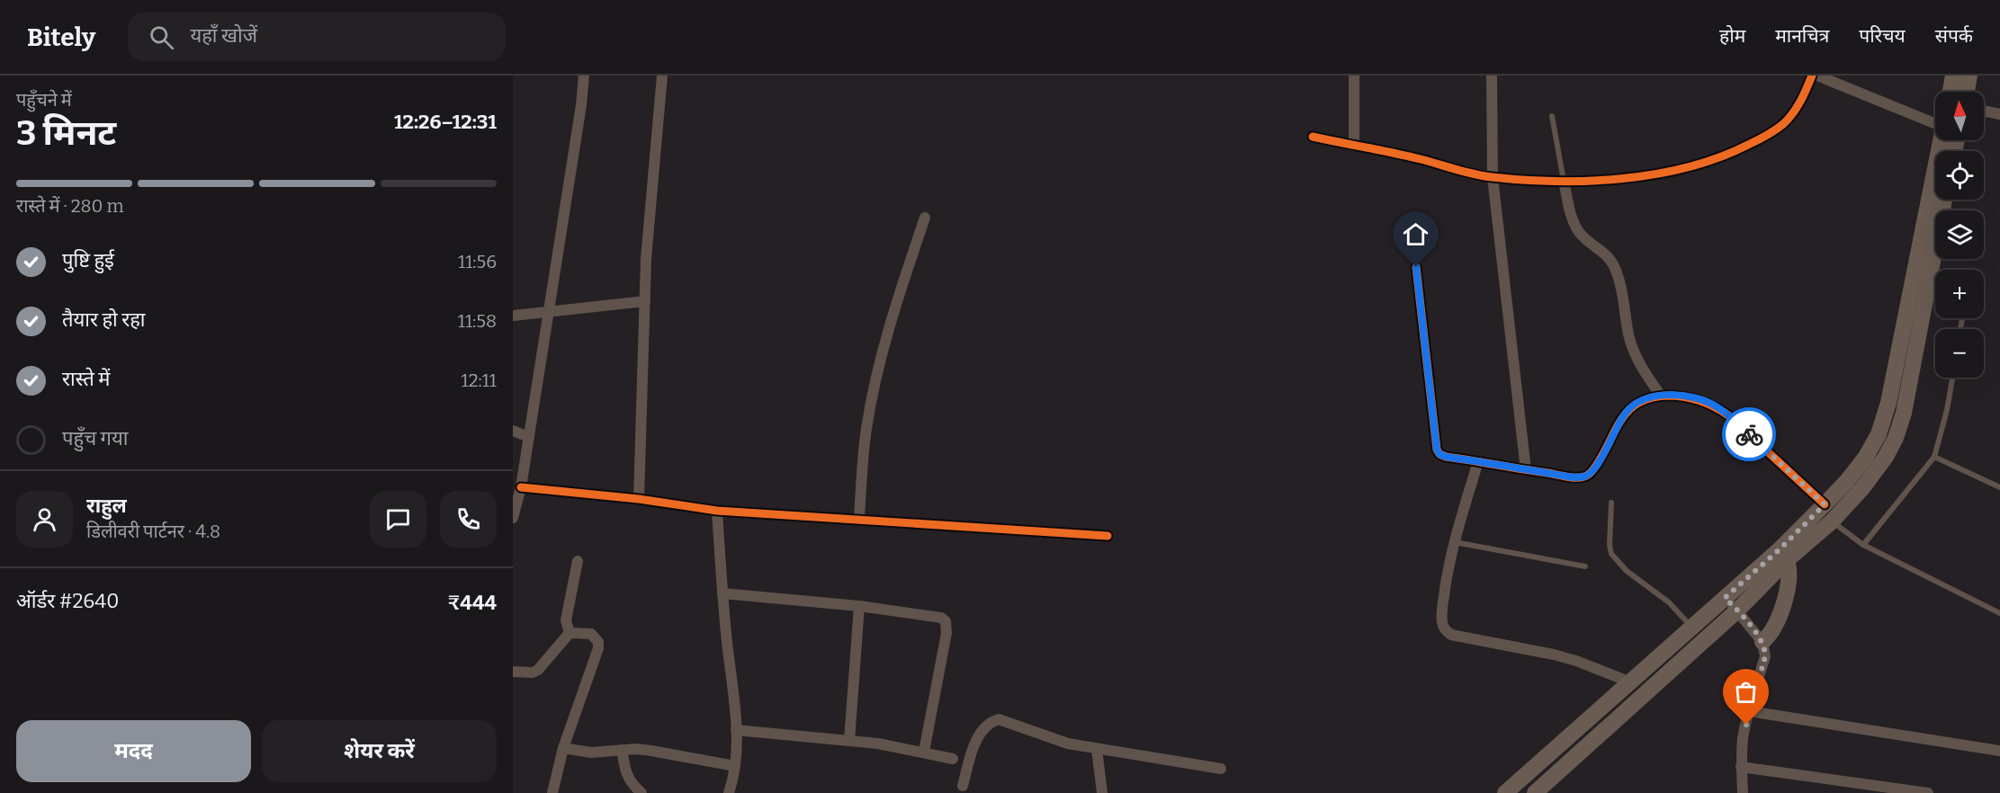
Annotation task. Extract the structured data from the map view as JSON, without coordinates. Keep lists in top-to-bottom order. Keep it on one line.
{"north":"top","page":{"header":"Bitely","search":"यहाँ खोजें","nav":["होम","मानचित्र","परिचय","संपर्क"],"heading":["3 मिनट","पहुँचने में","12:26–12:31"],"panel":["राहुल","डिलीवरी पार्टनर · 4.8","ऑर्डर #2640","₹444"],"map_buttons":["+","−"],"bar":"रास्ते में · 280 m","list":[["पुष्टि हुई","11:56"],["तैयार हो रहा","11:58"],["रास्ते में","12:11"],"पहुँच गया"],"buttons":["मदद","शेयर करें"]}}
